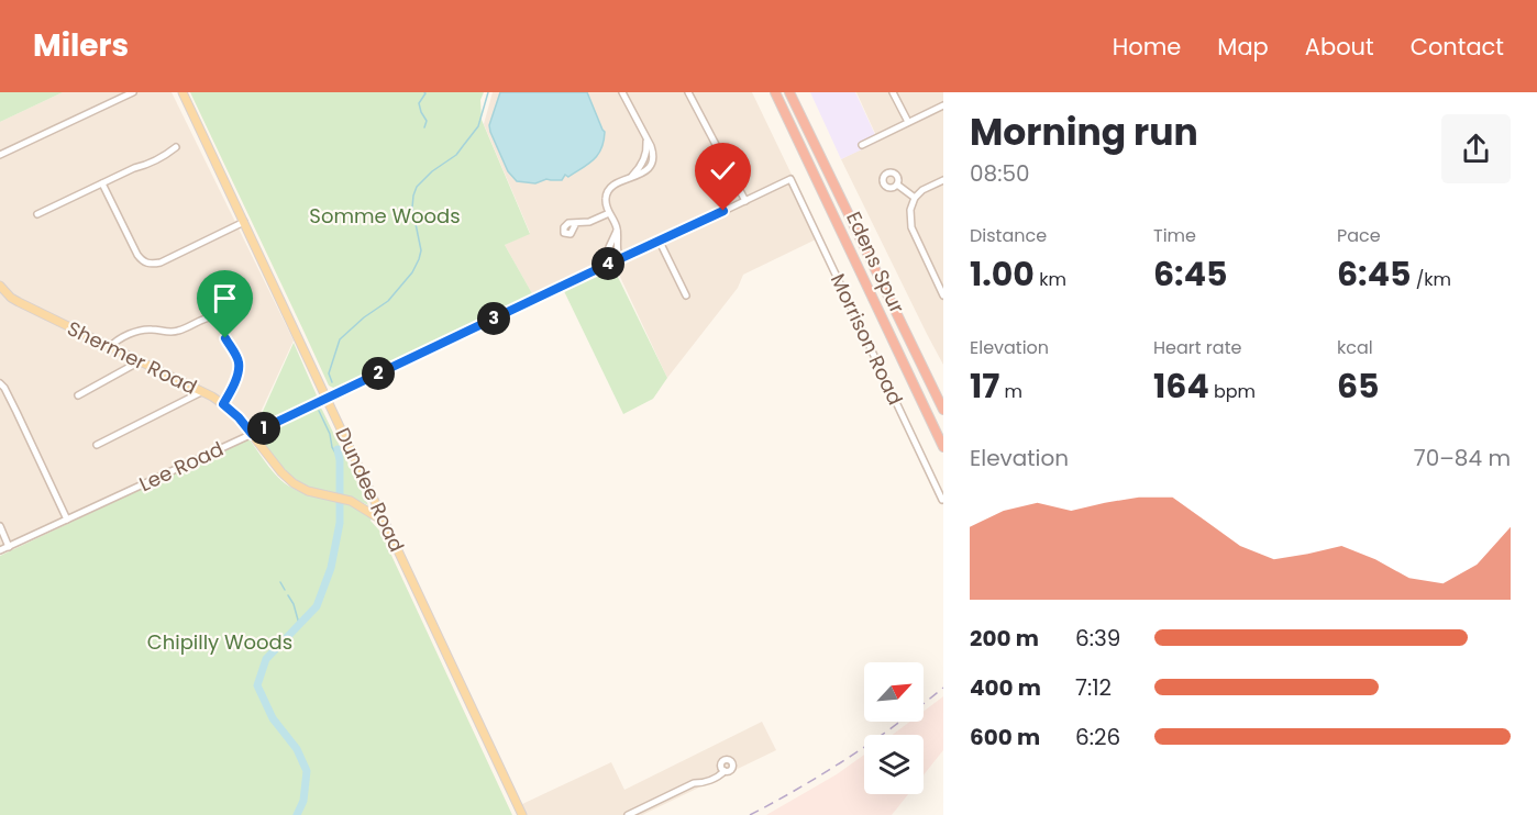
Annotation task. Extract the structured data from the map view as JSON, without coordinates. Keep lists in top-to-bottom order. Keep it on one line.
{"streets":{"highway":["Edens Spur"],"main road":["Shermer Road","Dundee Road"],"street":["Morrison Road","Lee Road"]},"crossings":[["Morrison Road","Lee Road"],["Shermer Road","Lee Road"],["Shermer Road","Dundee Road"],["Lee Road","Dundee Road"]],"parks":["Somme Woods","Chipilly Woods"],"north":"top right","page":{"header":"Milers","nav":["Home","Map","About","Contact"],"heading":["Morning run","08:50"],"stats":[["Distance","1.00 km"],["Time","6:45"],["Pace","6:45 /km"],["Elevation","17 m"],["Heart rate","164 bpm"],["kcal","65"]],"pins":["4","3","2","1"],"chart":["Elevation","70–84 m"],"list":[{"name":"200 m","note":"6:39"},{"name":"400 m","note":"7:12"},{"name":"600 m","note":"6:26"}]}}
